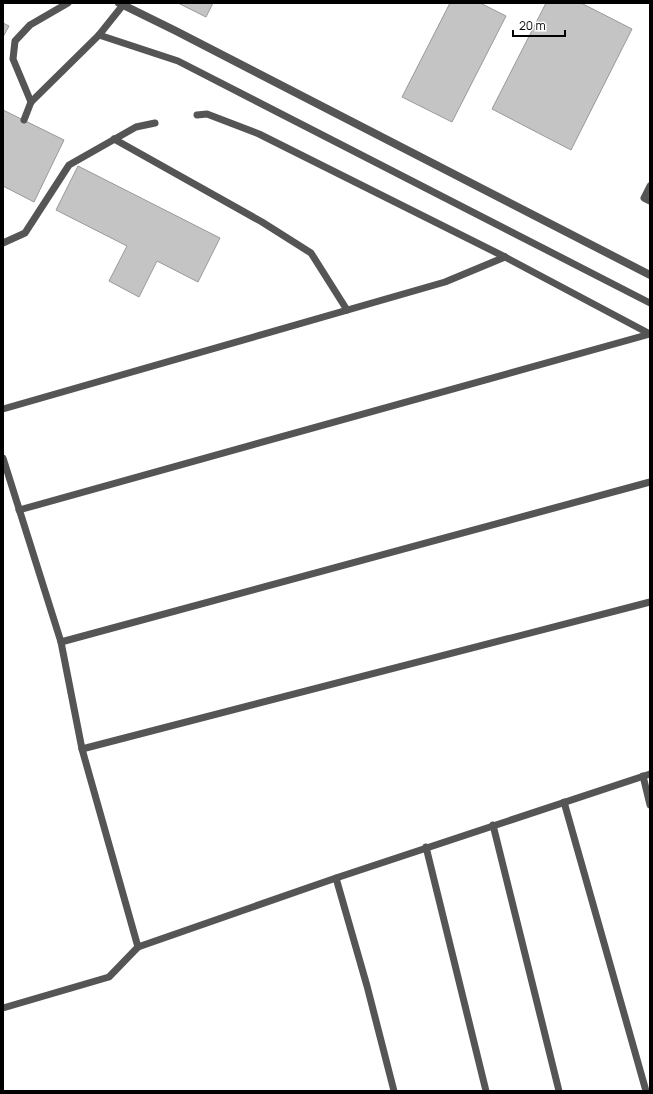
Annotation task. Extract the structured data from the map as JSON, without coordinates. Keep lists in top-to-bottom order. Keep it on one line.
{"scale_bar":"20 m"}
